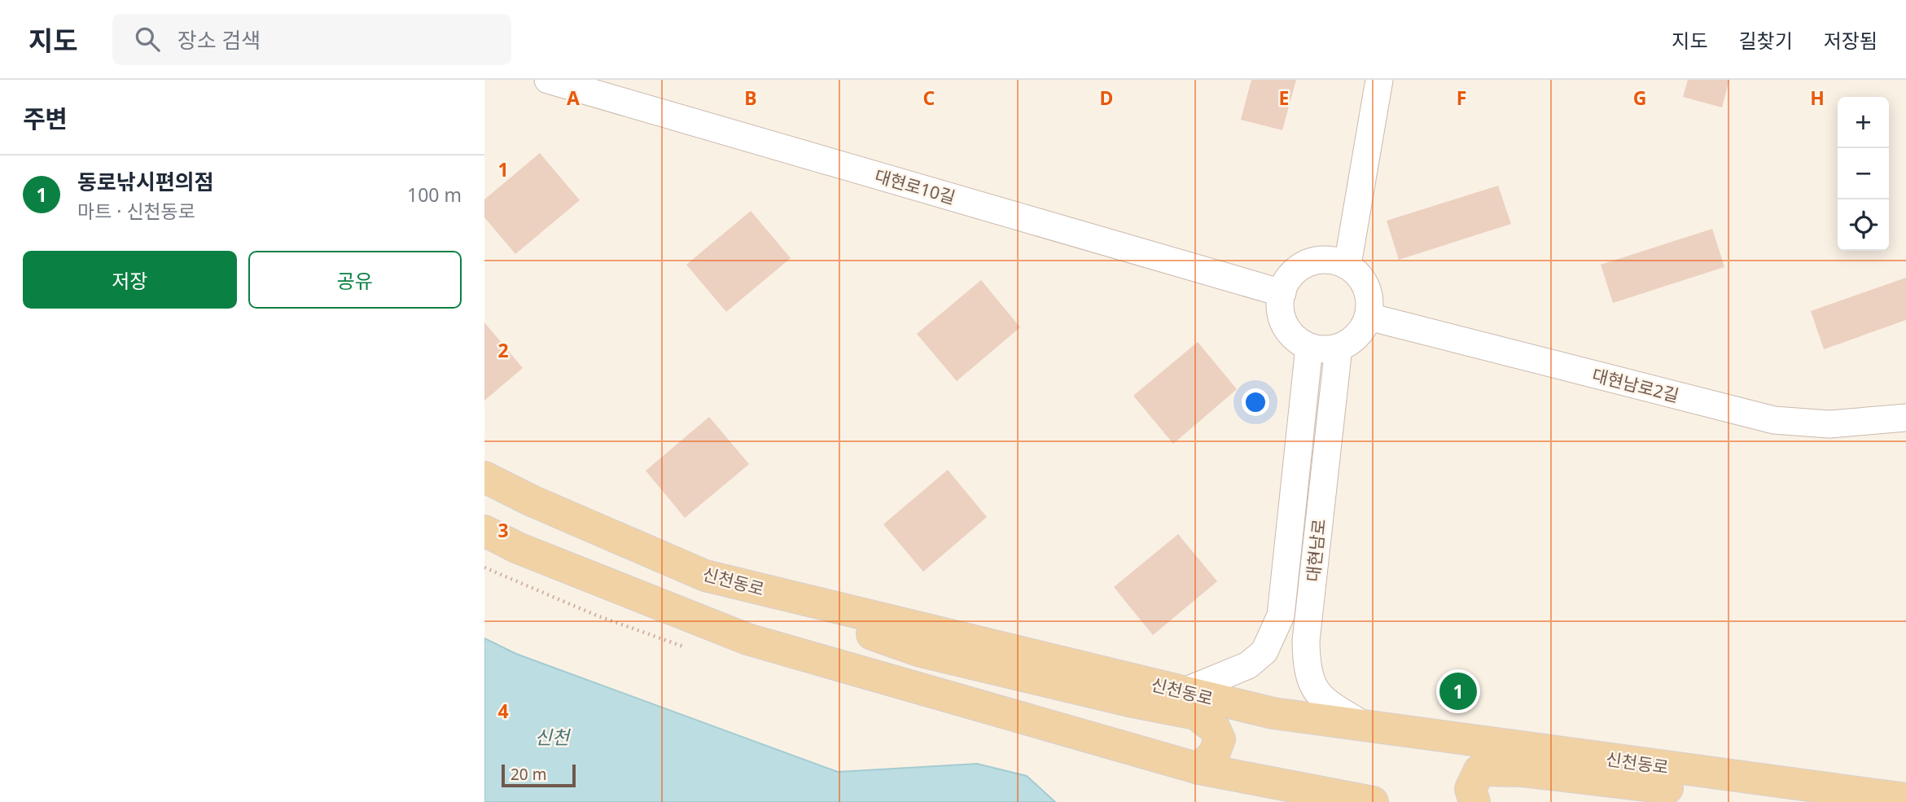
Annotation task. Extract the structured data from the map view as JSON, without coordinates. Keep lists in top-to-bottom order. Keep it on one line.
{"streets":{"main road":["신천동로"],"street":["대현로10길","대현남로2길","대현남로"]},"crossings":[["대현로10길","대현남로2길"],["대현로10길","대현남로"],["대현남로2길","대현남로"],["대현남로","신천동로"]],"water":["신천"],"scale_bar":"20 m","page":{"header":"지도","search":"장소 검색","nav":["지도","길찾기","저장됨"],"heading":"주변","map_buttons":["+","−"],"list":[{"mark":"1","name":"동로낚시편의점","note":"마트 · 신천동로","value":"100 m"}],"buttons":["저장","공유"],"pins":"1","scale":"20 m"},"grid":{"columns":["A","B","C","D","E","F","G","H"],"rows":["1","2","3","4"]}}
